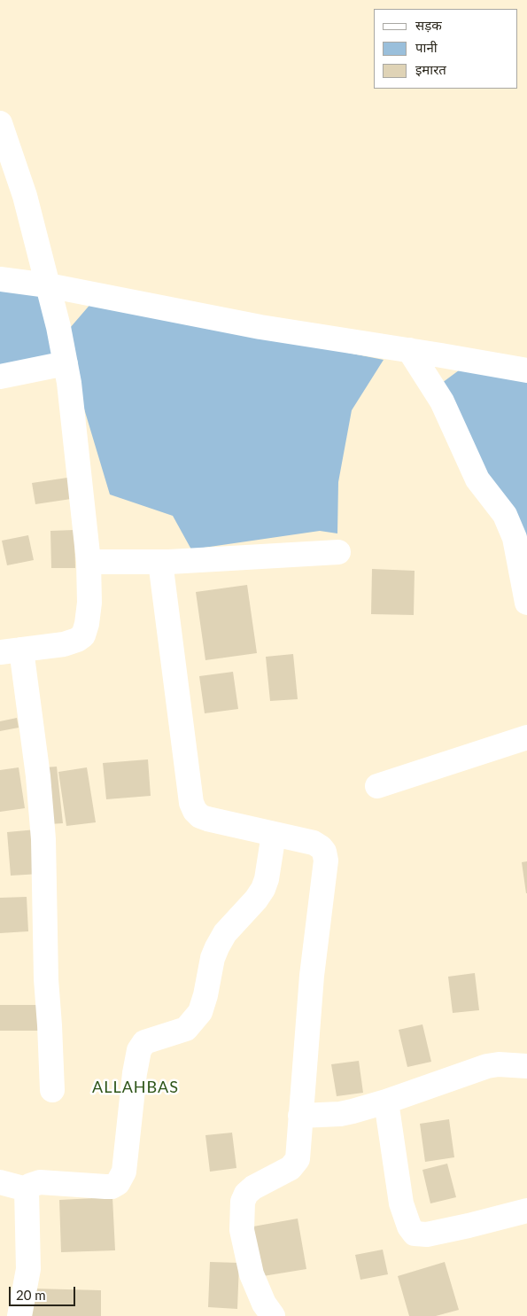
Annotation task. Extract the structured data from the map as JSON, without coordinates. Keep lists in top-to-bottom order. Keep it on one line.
{"districts":["ALLAHBAS"],"legend":["सड़क","पानी","इमारत"],"scale_bar":"20 m"}
